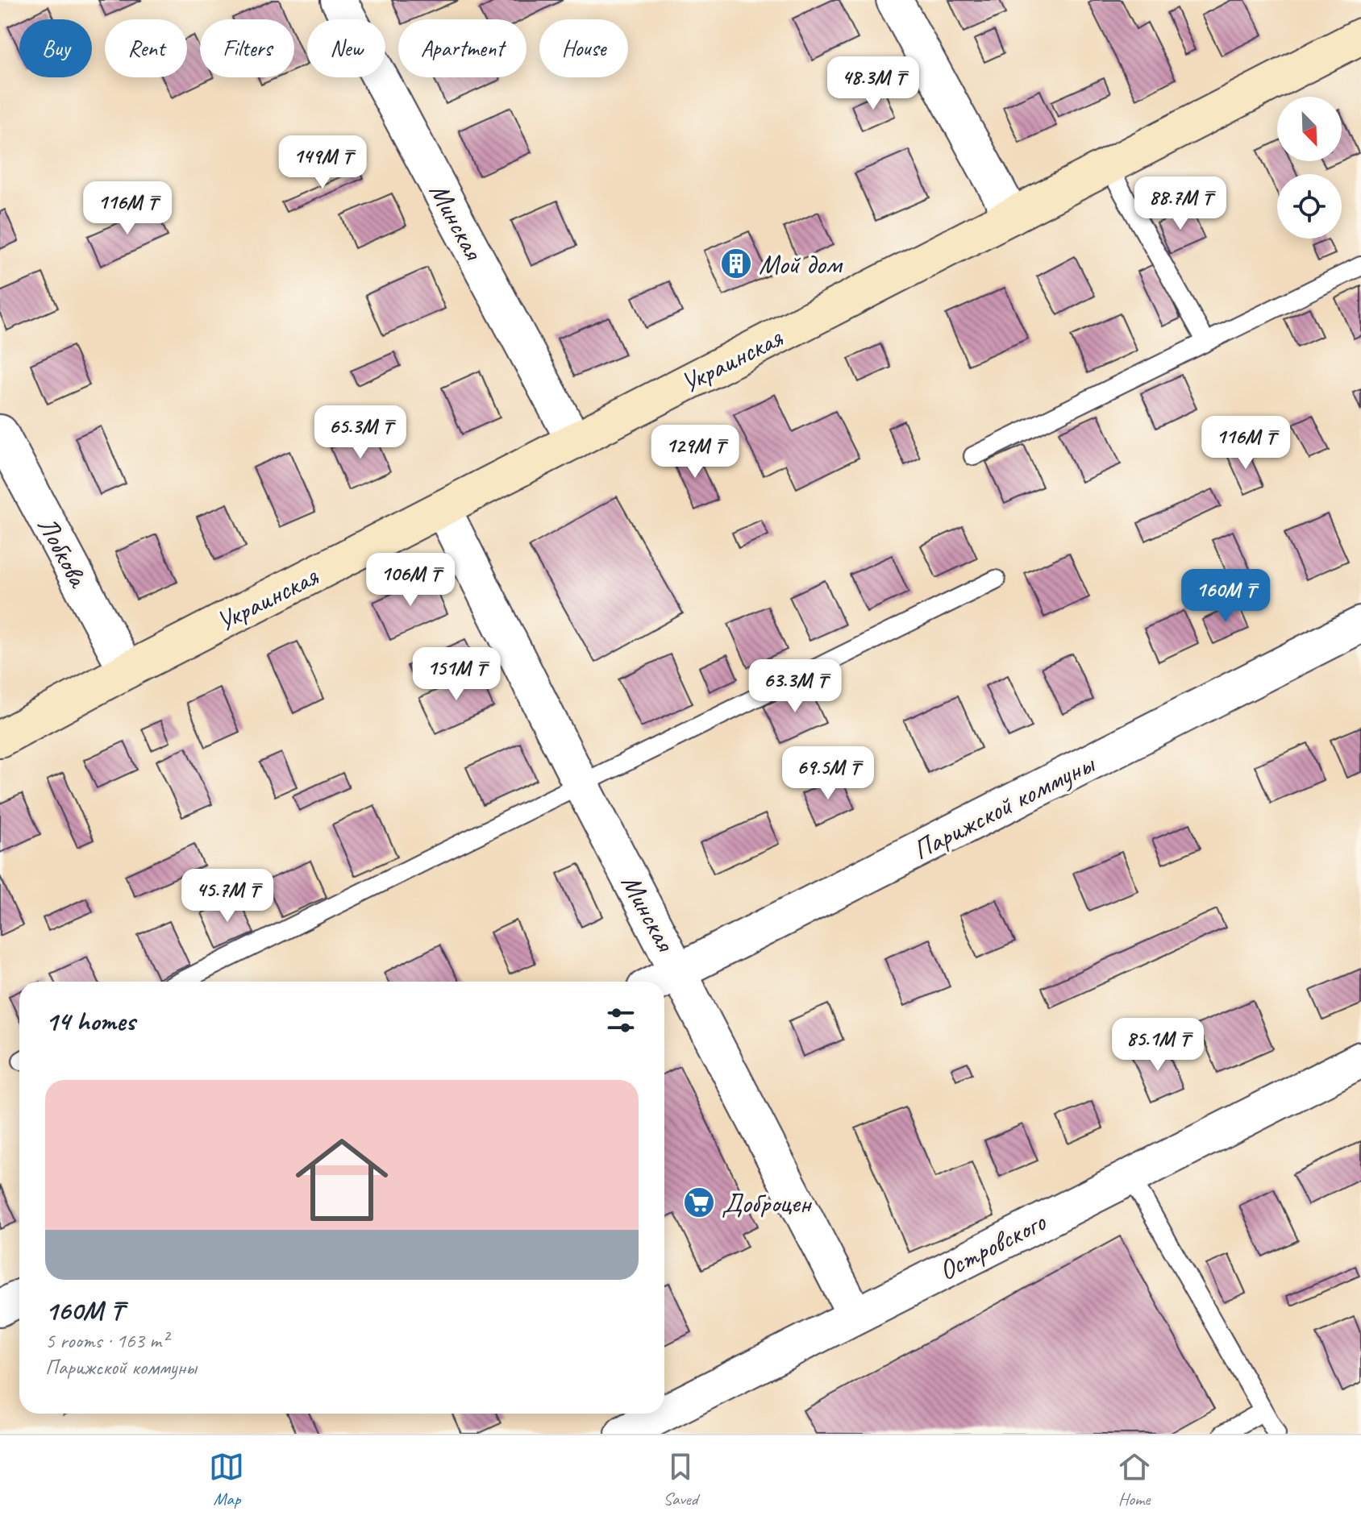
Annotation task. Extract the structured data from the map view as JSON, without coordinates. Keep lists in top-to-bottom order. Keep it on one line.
{"streets":{"street":["Минская","Украинская","Лобкова","Парижской коммуны","Островского"]},"crossings":[["Минская","Украинская"],["Минская","Парижской коммуны"],["Минская","Островского"],["Украинская","Лобкова"]],"places":{"building":["Мой дом"],"supermarket":["Доброцен"]},"north":"bottom right","page":{"chip":["Buy","Rent","Filters","New","Apartment","House"],"price":["48.3M ₸","149M ₸","88.7M ₸","116M ₸","65.3M ₸","116M ₸","129M ₸","106M ₸","160M ₸","151M ₸","63.3M ₸","69.5M ₸","45.7M ₸","85.1M ₸"],"heading":"14 homes","list":[{"name":"160M ₸","note":"5 rooms · 163 m² · Парижской коммуны"}],"tabs":["Map","Saved","Home"]}}
